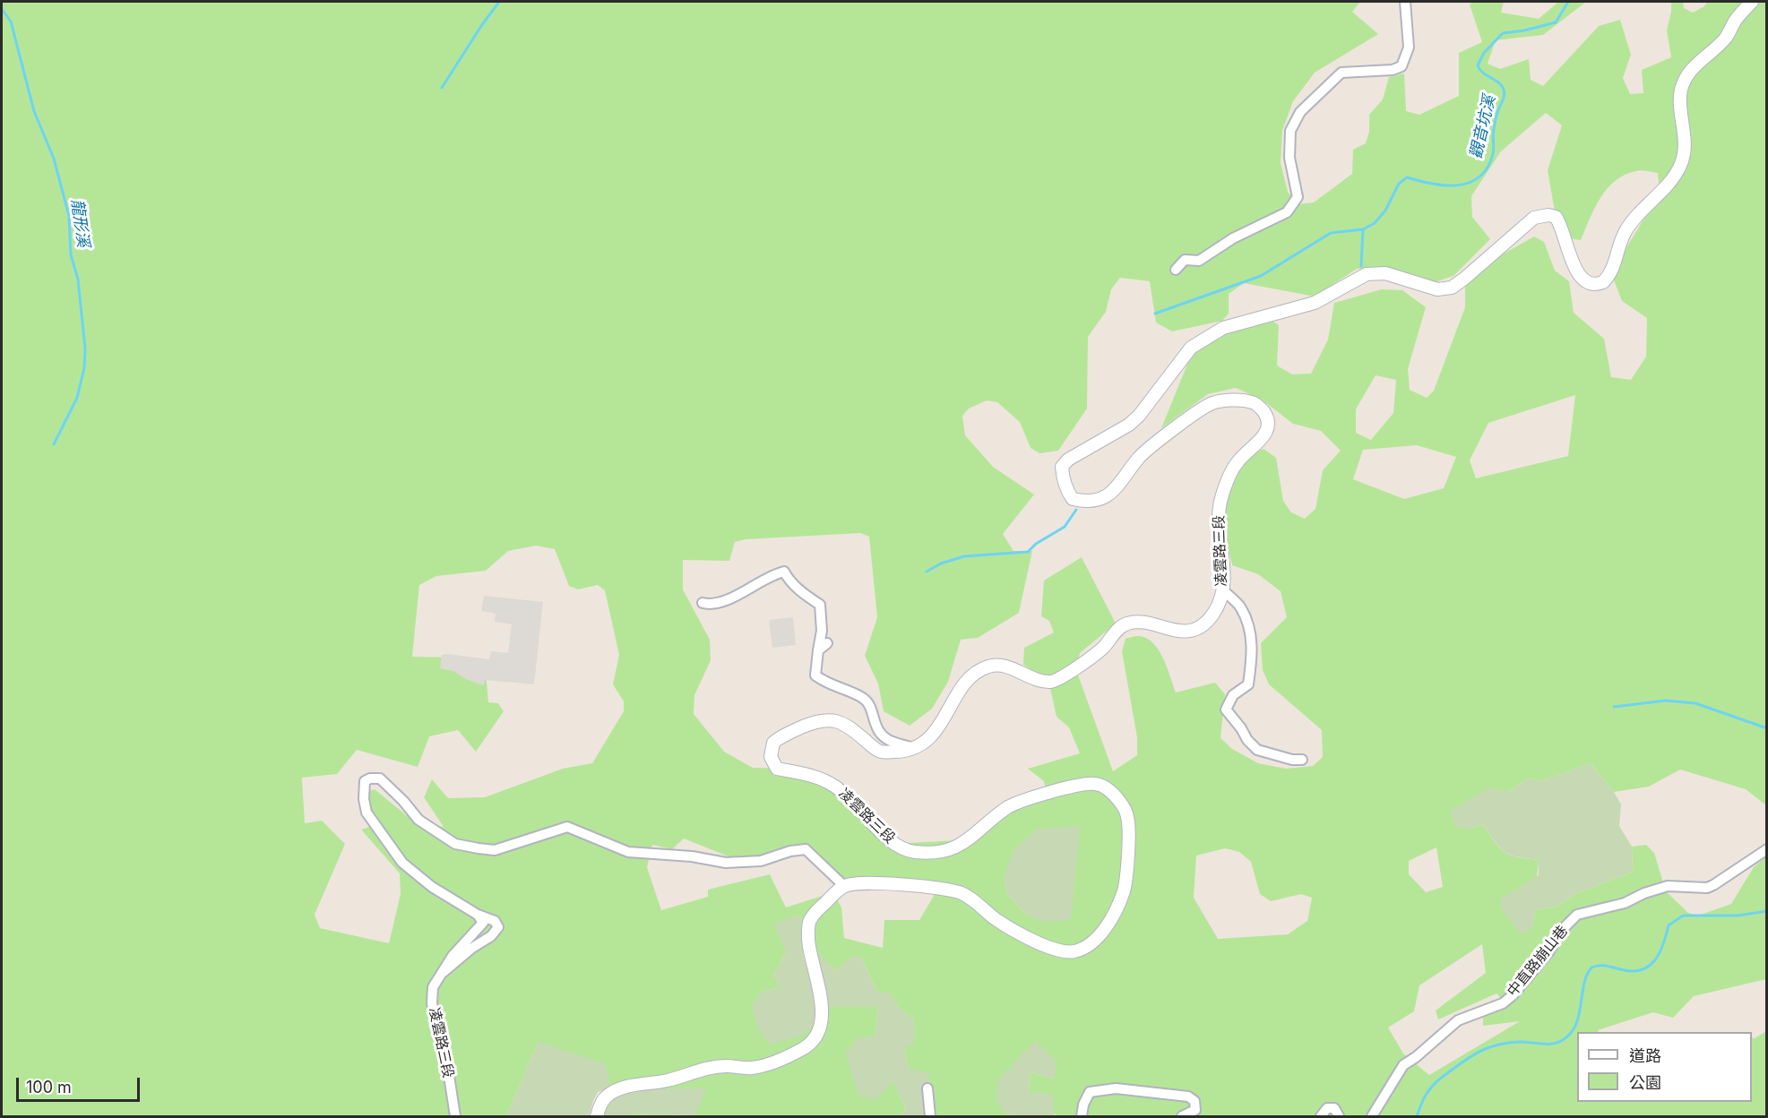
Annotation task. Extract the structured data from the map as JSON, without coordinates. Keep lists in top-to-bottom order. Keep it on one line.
{"streets":{"street":["凌雲路三段","中直路崩山巷"]},"water":["觀音坑溪","龍形溪"],"legend":["道路","公園"],"scale_bar":"100 m"}
